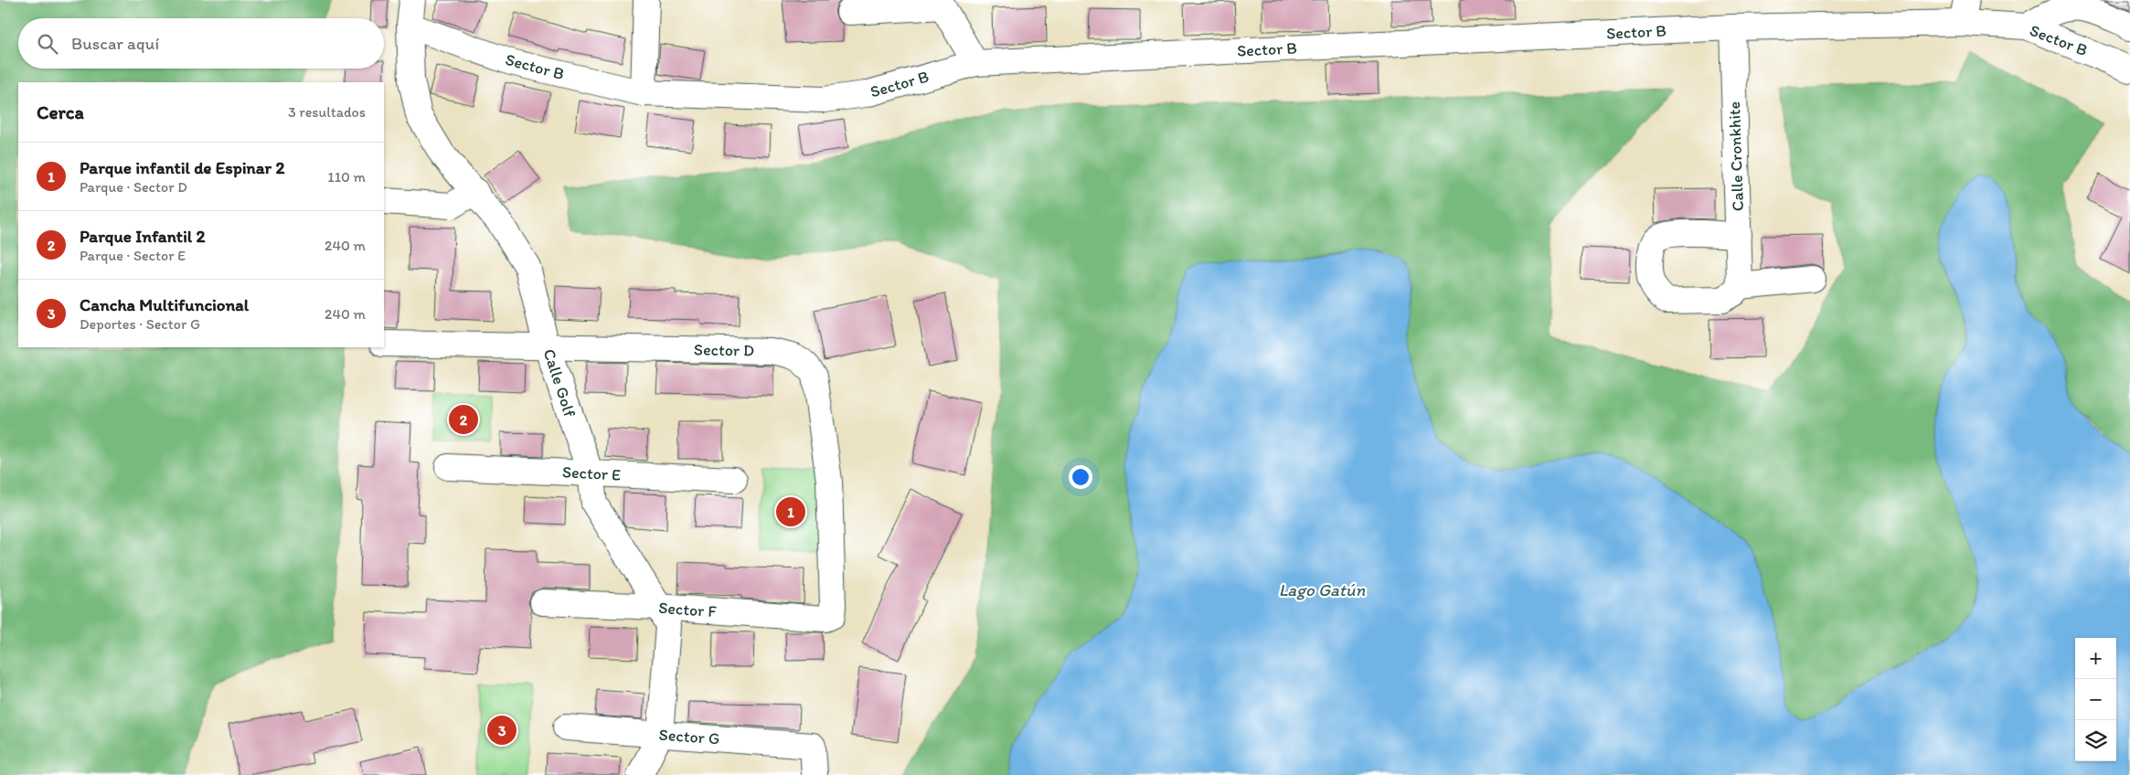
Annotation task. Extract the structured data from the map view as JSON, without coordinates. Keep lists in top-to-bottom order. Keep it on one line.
{"streets":{"street":["Sector B","Calle Cronkhite","Sector D","Calle Golf","Sector E","Sector F","Sector G"]},"crossings":[["Sector B","Calle Cronkhite"],["Sector B","Calle Golf"],["Sector D","Calle Golf"],["Sector D","Sector F"],["Calle Golf","Sector E"],["Calle Golf","Sector F"],["Calle Golf","Sector G"]],"water":["Lago Gatún"],"page":{"search":"Buscar aquí","heading":["Cerca","3 resultados"],"list":[{"mark":"1","name":"Parque infantil de Espinar 2","note":"Parque · Sector D","value":"110 m"},{"mark":"2","name":"Parque Infantil 2","note":"Parque · Sector E","value":"240 m"},{"mark":"3","name":"Cancha Multifuncional","note":"Deportes · Sector G","value":"240 m"}],"pins":["2","1","3"],"map_buttons":["+","−"]}}
